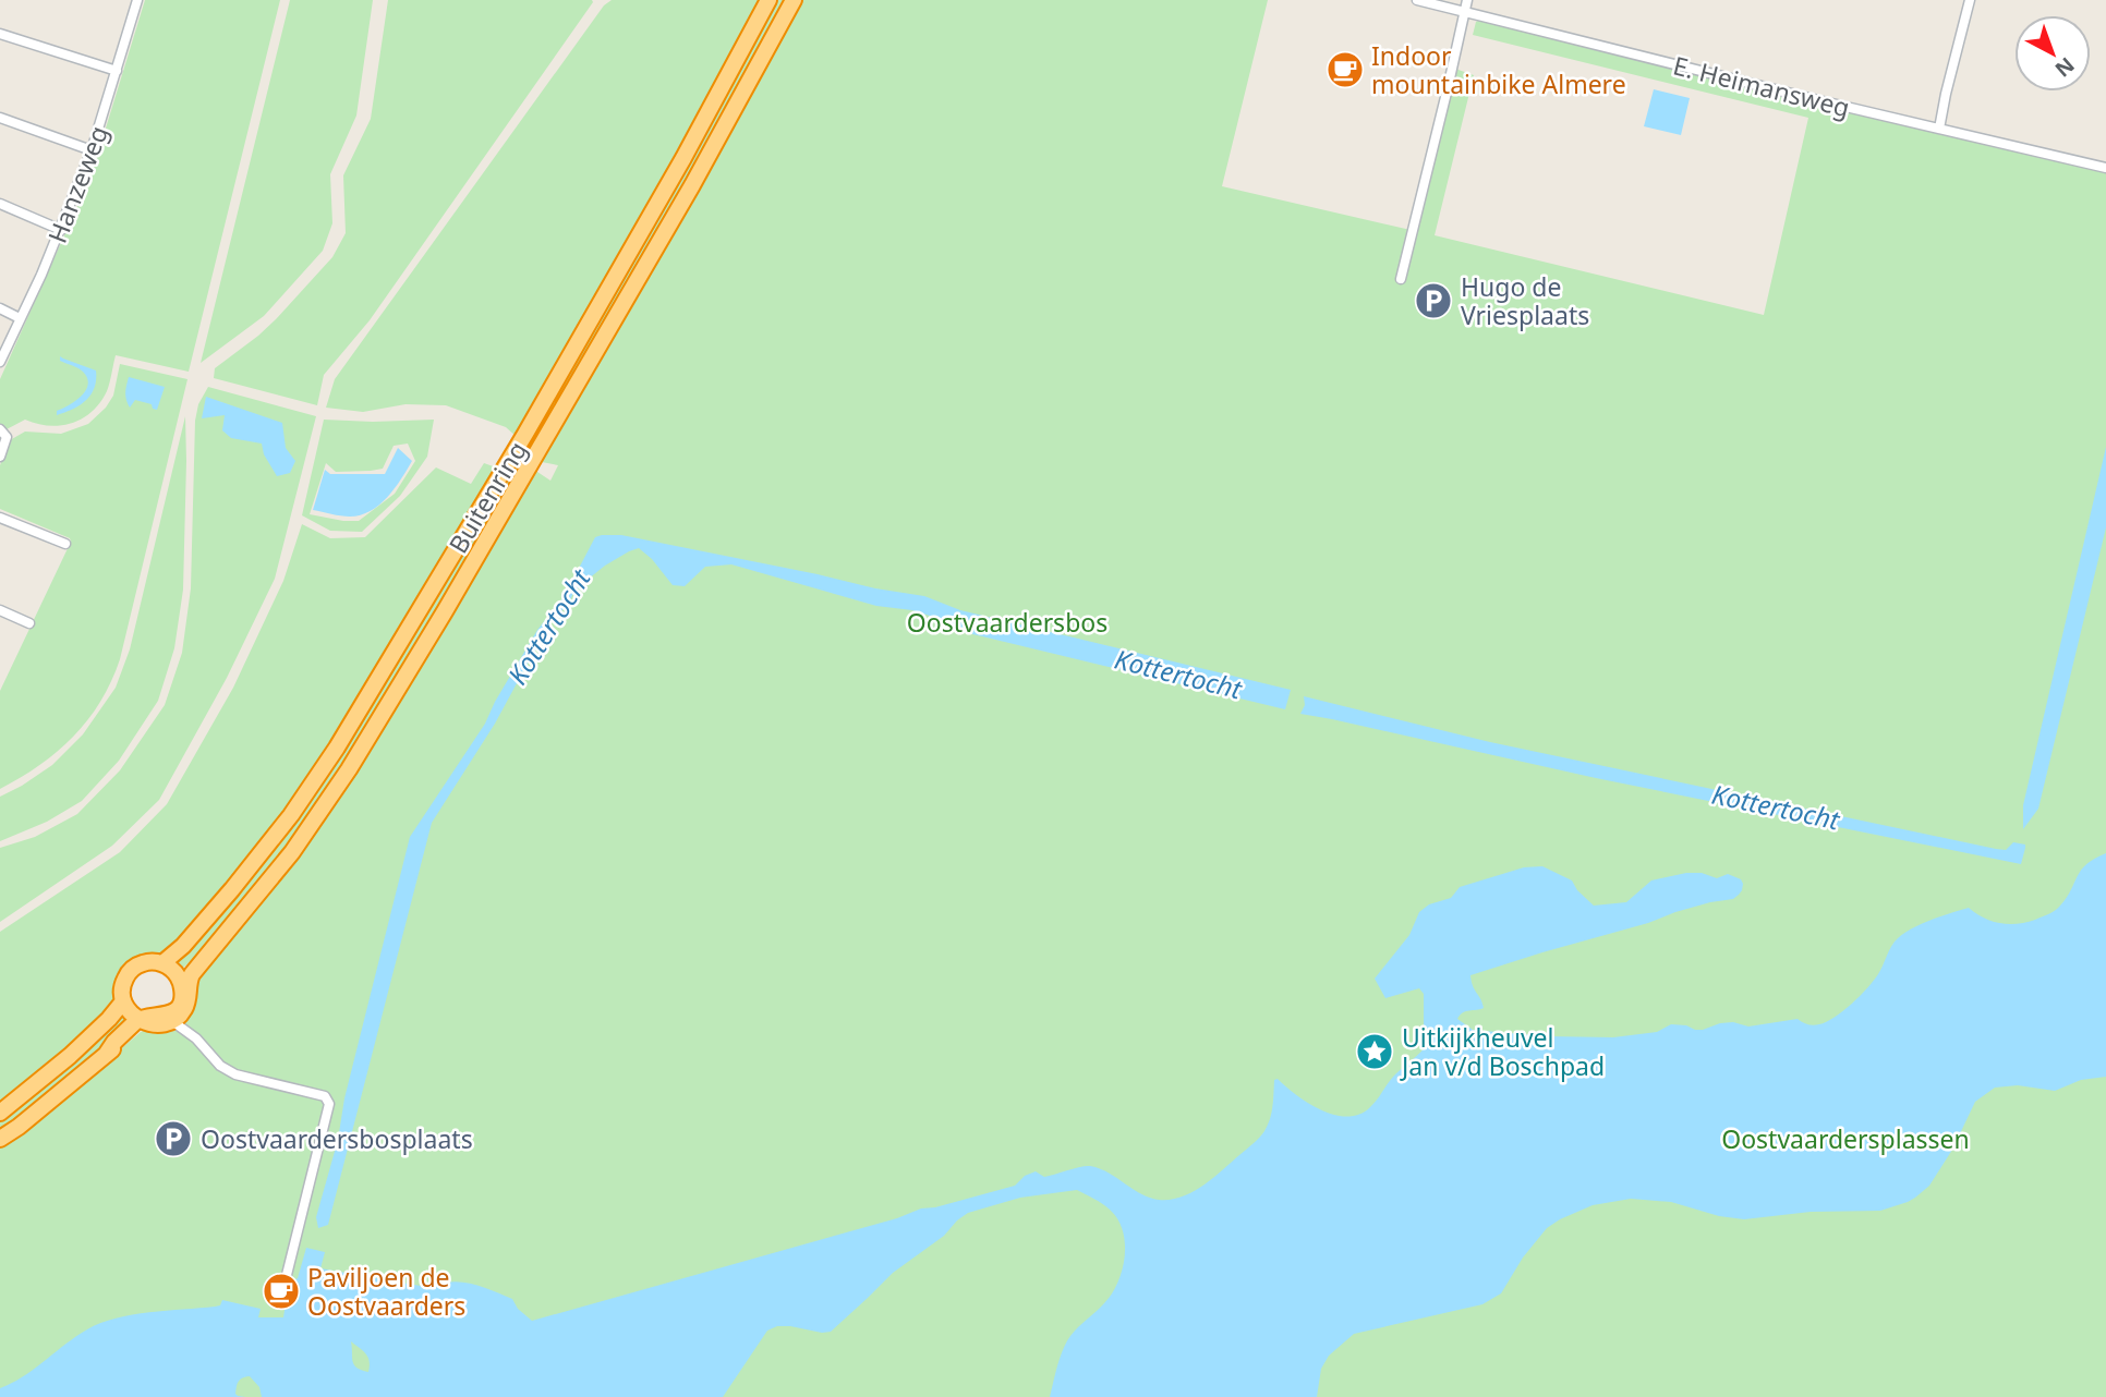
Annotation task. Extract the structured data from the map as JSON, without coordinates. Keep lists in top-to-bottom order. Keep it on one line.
{"streets":{"highway":["Buitenring"],"street":["E. Heimansweg","Hanzeweg"]},"water":["Kottertocht"],"parks":["Oostvaardersbos","Oostvaardersplassen"],"places":{"cafe":["Indoor mountainbike Almere","Paviljoen de Oostvaarders"],"parking":["Hugo de Vriesplaats","Oostvaardersbosplaats"],"place":["Uitkijkheuvel Jan v/d Boschpad"]},"north":"bottom right"}
